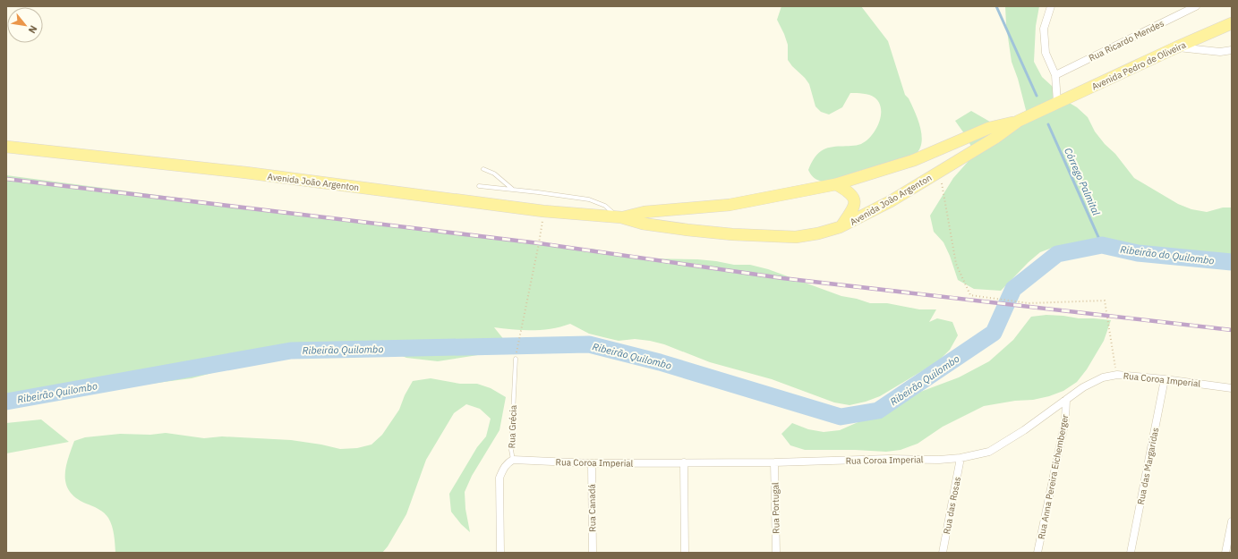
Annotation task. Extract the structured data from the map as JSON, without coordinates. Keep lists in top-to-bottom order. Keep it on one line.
{"streets":{"main road":["Avenida Pedro de Oliveira","Avenida João Argenton"],"street":["Rua Ricardo Mendes","Rua Coroa Imperial","Rua Grécia","Rua das Margaridas","Rua Anna Pereira Eichemberger","Rua das Rosas","Rua Canadá","Rua Portugal"]},"crossings":[["Avenida Pedro de Oliveira","Avenida João Argenton"],["Rua Coroa Imperial","Rua Grécia"],["Rua Coroa Imperial","Rua das Margaridas"],["Rua Coroa Imperial","Rua Anna Pereira Eichemberger"],["Rua Coroa Imperial","Rua das Rosas"],["Rua Coroa Imperial","Rua Canadá"],["Rua Coroa Imperial","Rua Portugal"]],"water":["Córrego Palmital","Ribeirão do Quilombo","Ribeirão Quilombo"],"north":"bottom right"}
